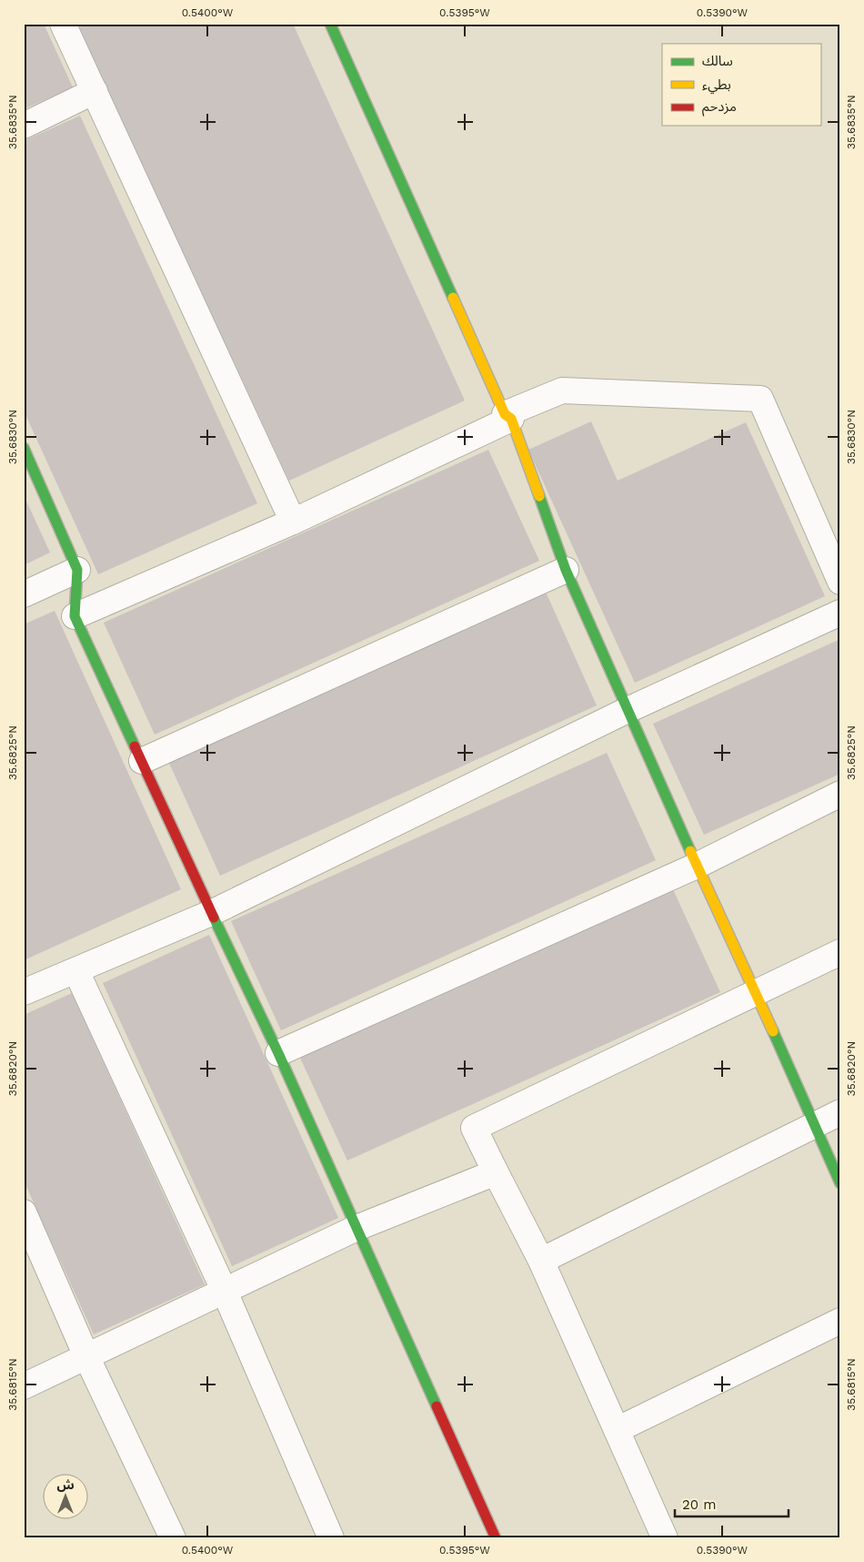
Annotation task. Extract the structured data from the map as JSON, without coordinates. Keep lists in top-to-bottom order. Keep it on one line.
{"legend":["سالك","بطيء","مزدحم"],"scale_bar":"20 m","north":"top","coordinates":["0.5400°W","0.5395°W","0.5390°W","35.6835°N","35.6830°N","35.6825°N","35.6820°N","35.6815°N"]}
